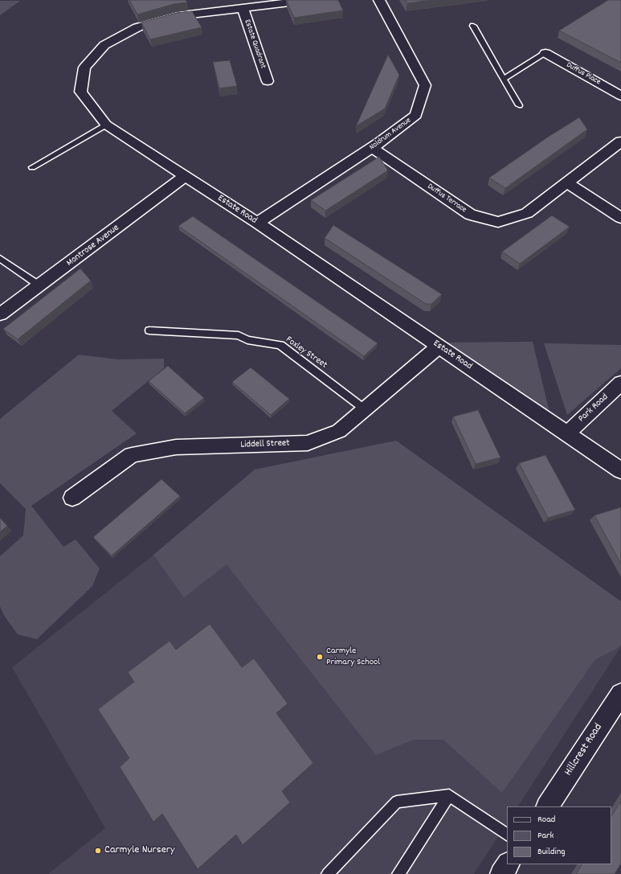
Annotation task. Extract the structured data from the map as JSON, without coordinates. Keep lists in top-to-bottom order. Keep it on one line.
{"streets":{"street":["Estate Quadrant","Duffus Place","Noldrum Avenue","Duffus Terrace","Estate Road","Montrose Avenue","Park Road","Liddell Street","Hillcrest Road"],"lane":["Foxley Street"]},"crossings":[["Estate Quadrant","Estate Road"],["Noldrum Avenue","Duffus Terrace"],["Noldrum Avenue","Estate Road"],["Estate Road","Montrose Avenue"],["Estate Road","Park Road"],["Estate Road","Liddell Street"],["Foxley Street","Liddell Street"]],"places":["Carmyle Primary School","Carmyle Nursery"],"legend":["Road","Park","Building"]}
